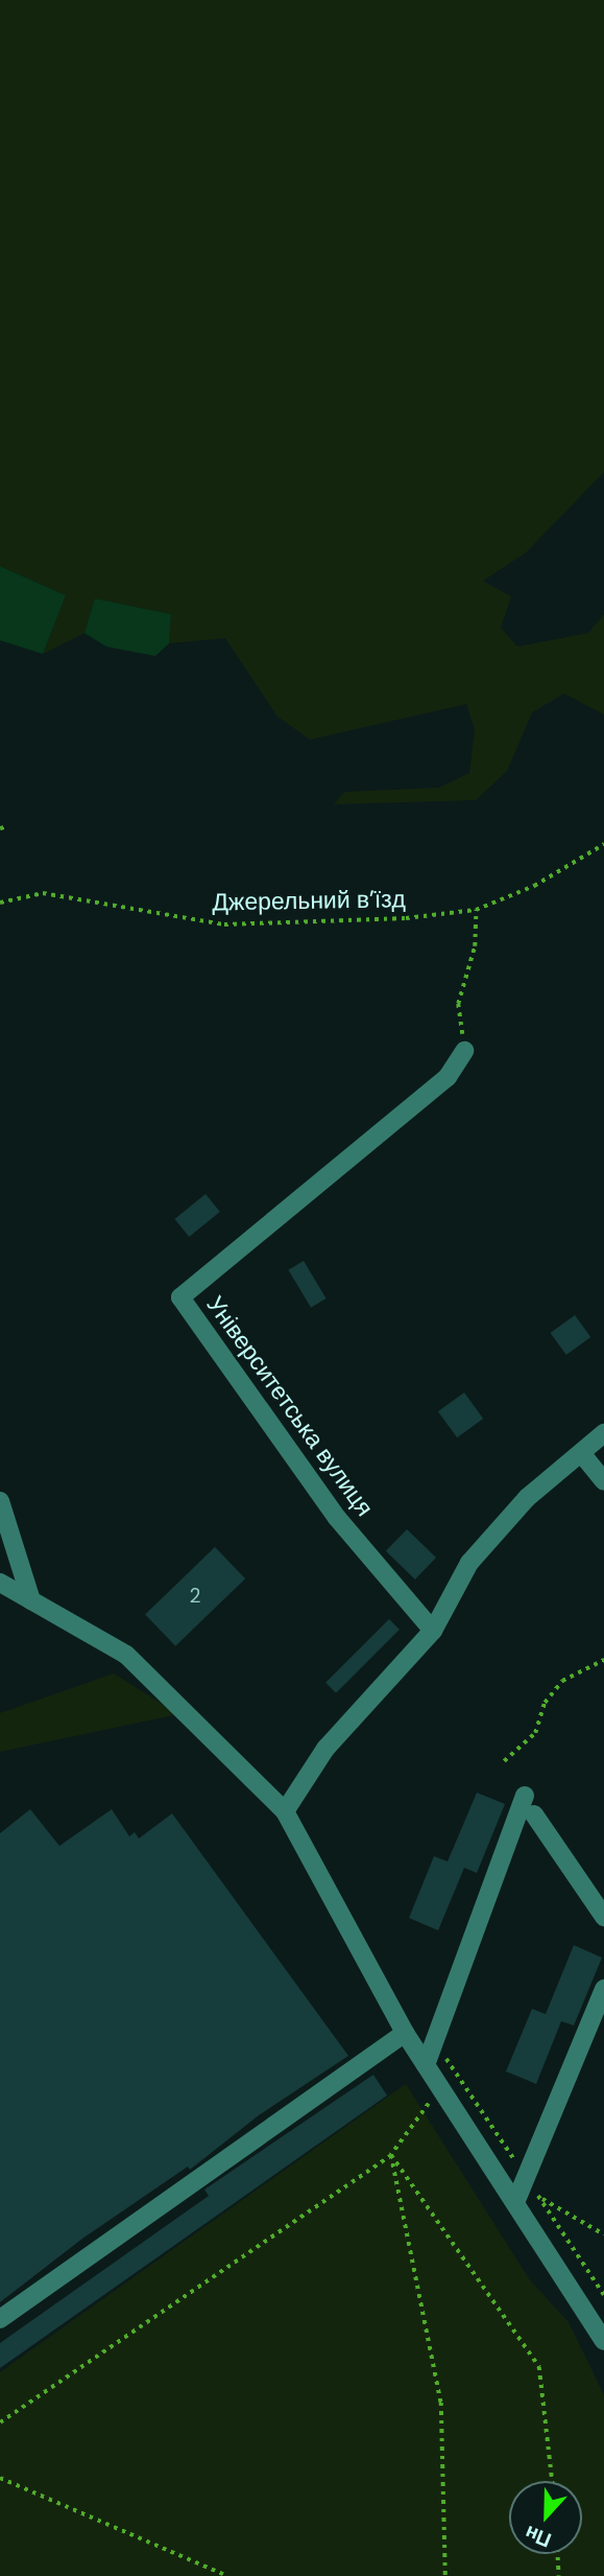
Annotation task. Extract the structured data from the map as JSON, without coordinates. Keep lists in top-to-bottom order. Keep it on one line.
{"streets":{"street":["Університетська вулиця"],"path":["Джерельний в’їзд"]},"house_numbers":["2"],"north":"bottom"}
